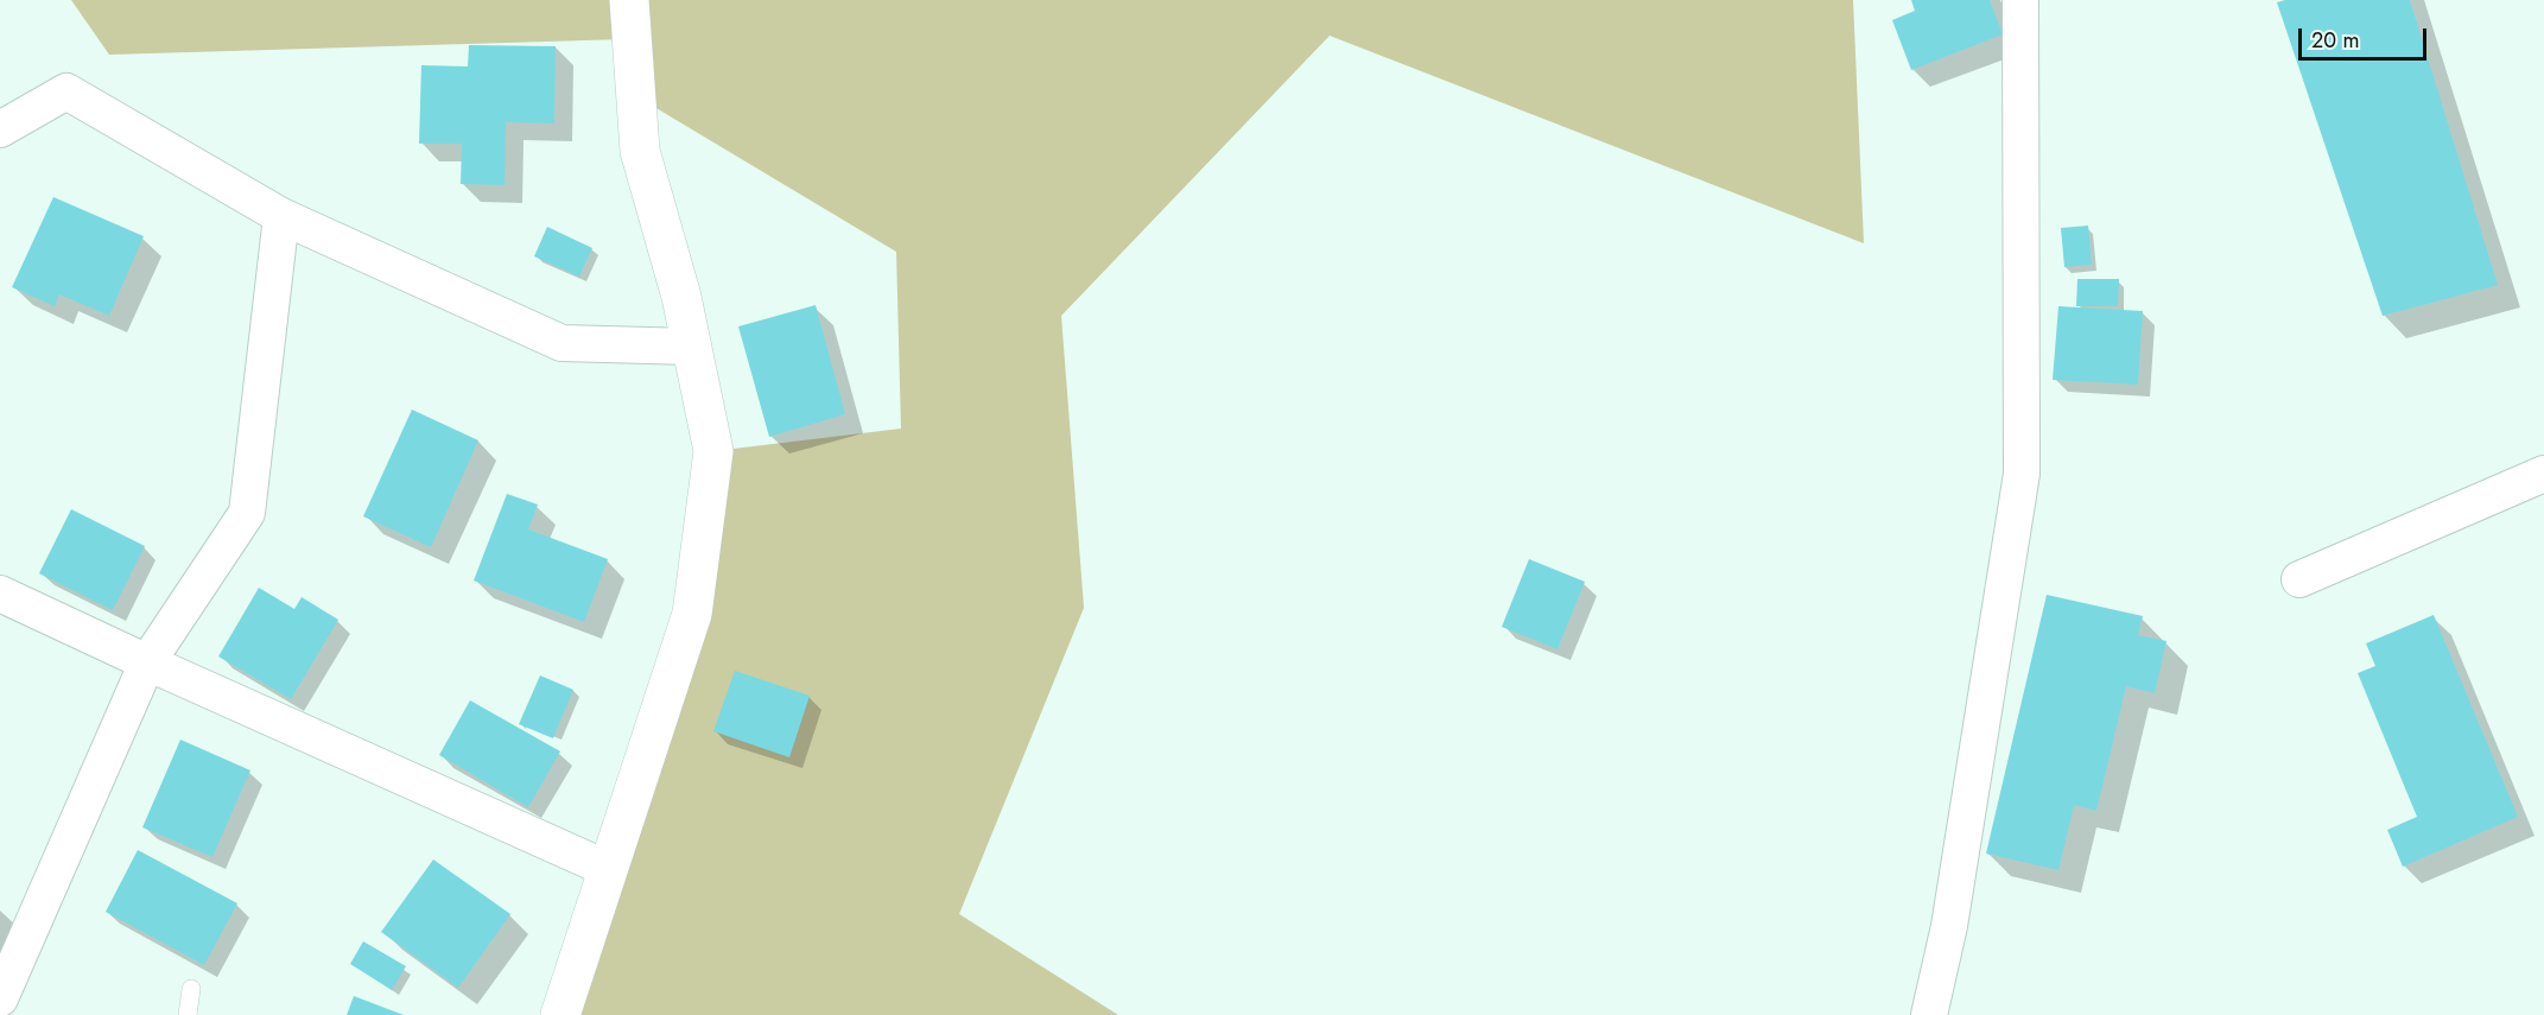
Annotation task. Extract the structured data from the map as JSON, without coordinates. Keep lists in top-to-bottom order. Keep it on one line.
{"scale_bar":"20 m"}
